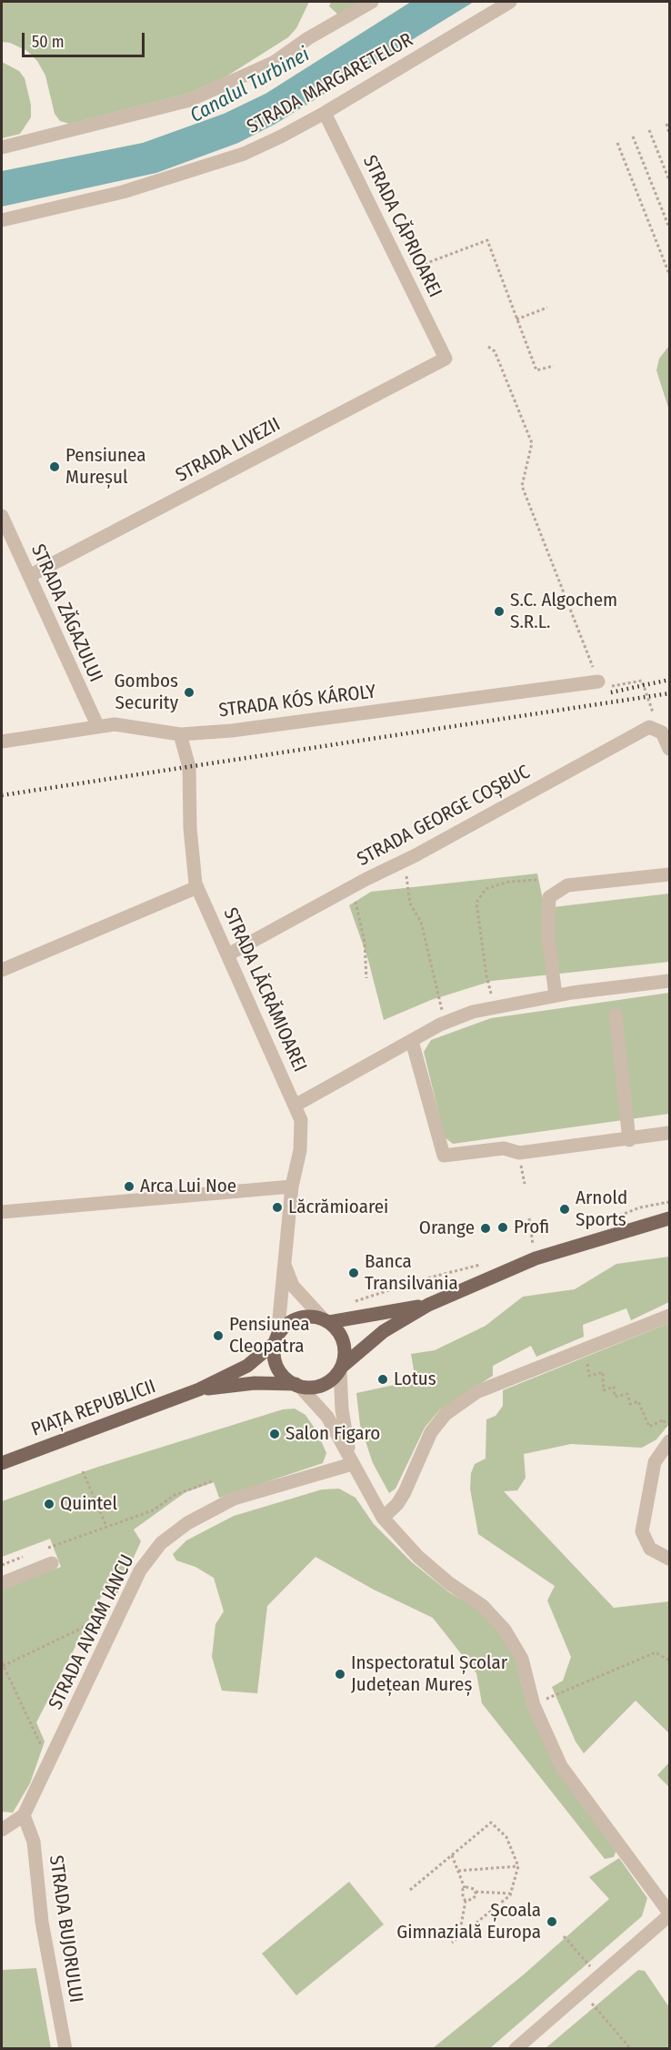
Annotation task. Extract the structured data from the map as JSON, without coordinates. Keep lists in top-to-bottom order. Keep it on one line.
{"streets":{"main road":["PIAȚA REPUBLICII"],"street":["STRADA MARGARETELOR","STRADA CĂPRIOAREI","STRADA LIVEZII","STRADA ZĂGAZULUI","STRADA KÓS KÁROLY","STRADA GEORGE COȘBUC","STRADA LĂCRĂMIOAREI","STRADA AVRAM IANCU","STRADA BUJORULUI"]},"crossings":[["STRADA MARGARETELOR","STRADA CĂPRIOAREI"],["STRADA CĂPRIOAREI","STRADA LIVEZII"],["STRADA LIVEZII","STRADA ZĂGAZULUI"],["STRADA ZĂGAZULUI","STRADA KÓS KÁROLY"],["STRADA KÓS KÁROLY","STRADA LĂCRĂMIOAREI"],["STRADA GEORGE COȘBUC","STRADA LĂCRĂMIOAREI"],["STRADA LĂCRĂMIOAREI","PIAȚA REPUBLICII"],["STRADA AVRAM IANCU","STRADA BUJORULUI"]],"water":["Canalul Turbinei"],"places":["Pensiunea Mureșul","S.C. Algochem S.R.L.","Gombos Security","Arca Lui Noe","Lăcrămioarei","Arnold Sports","Profi","Orange","Banca Transilvania","Pensiunea Cleopatra","Lotus","Salon Figaro","Quintel","Inspectoratul Școlar Județean Mureș","Școala Gimnazială Europa"],"scale_bar":"50 m"}
